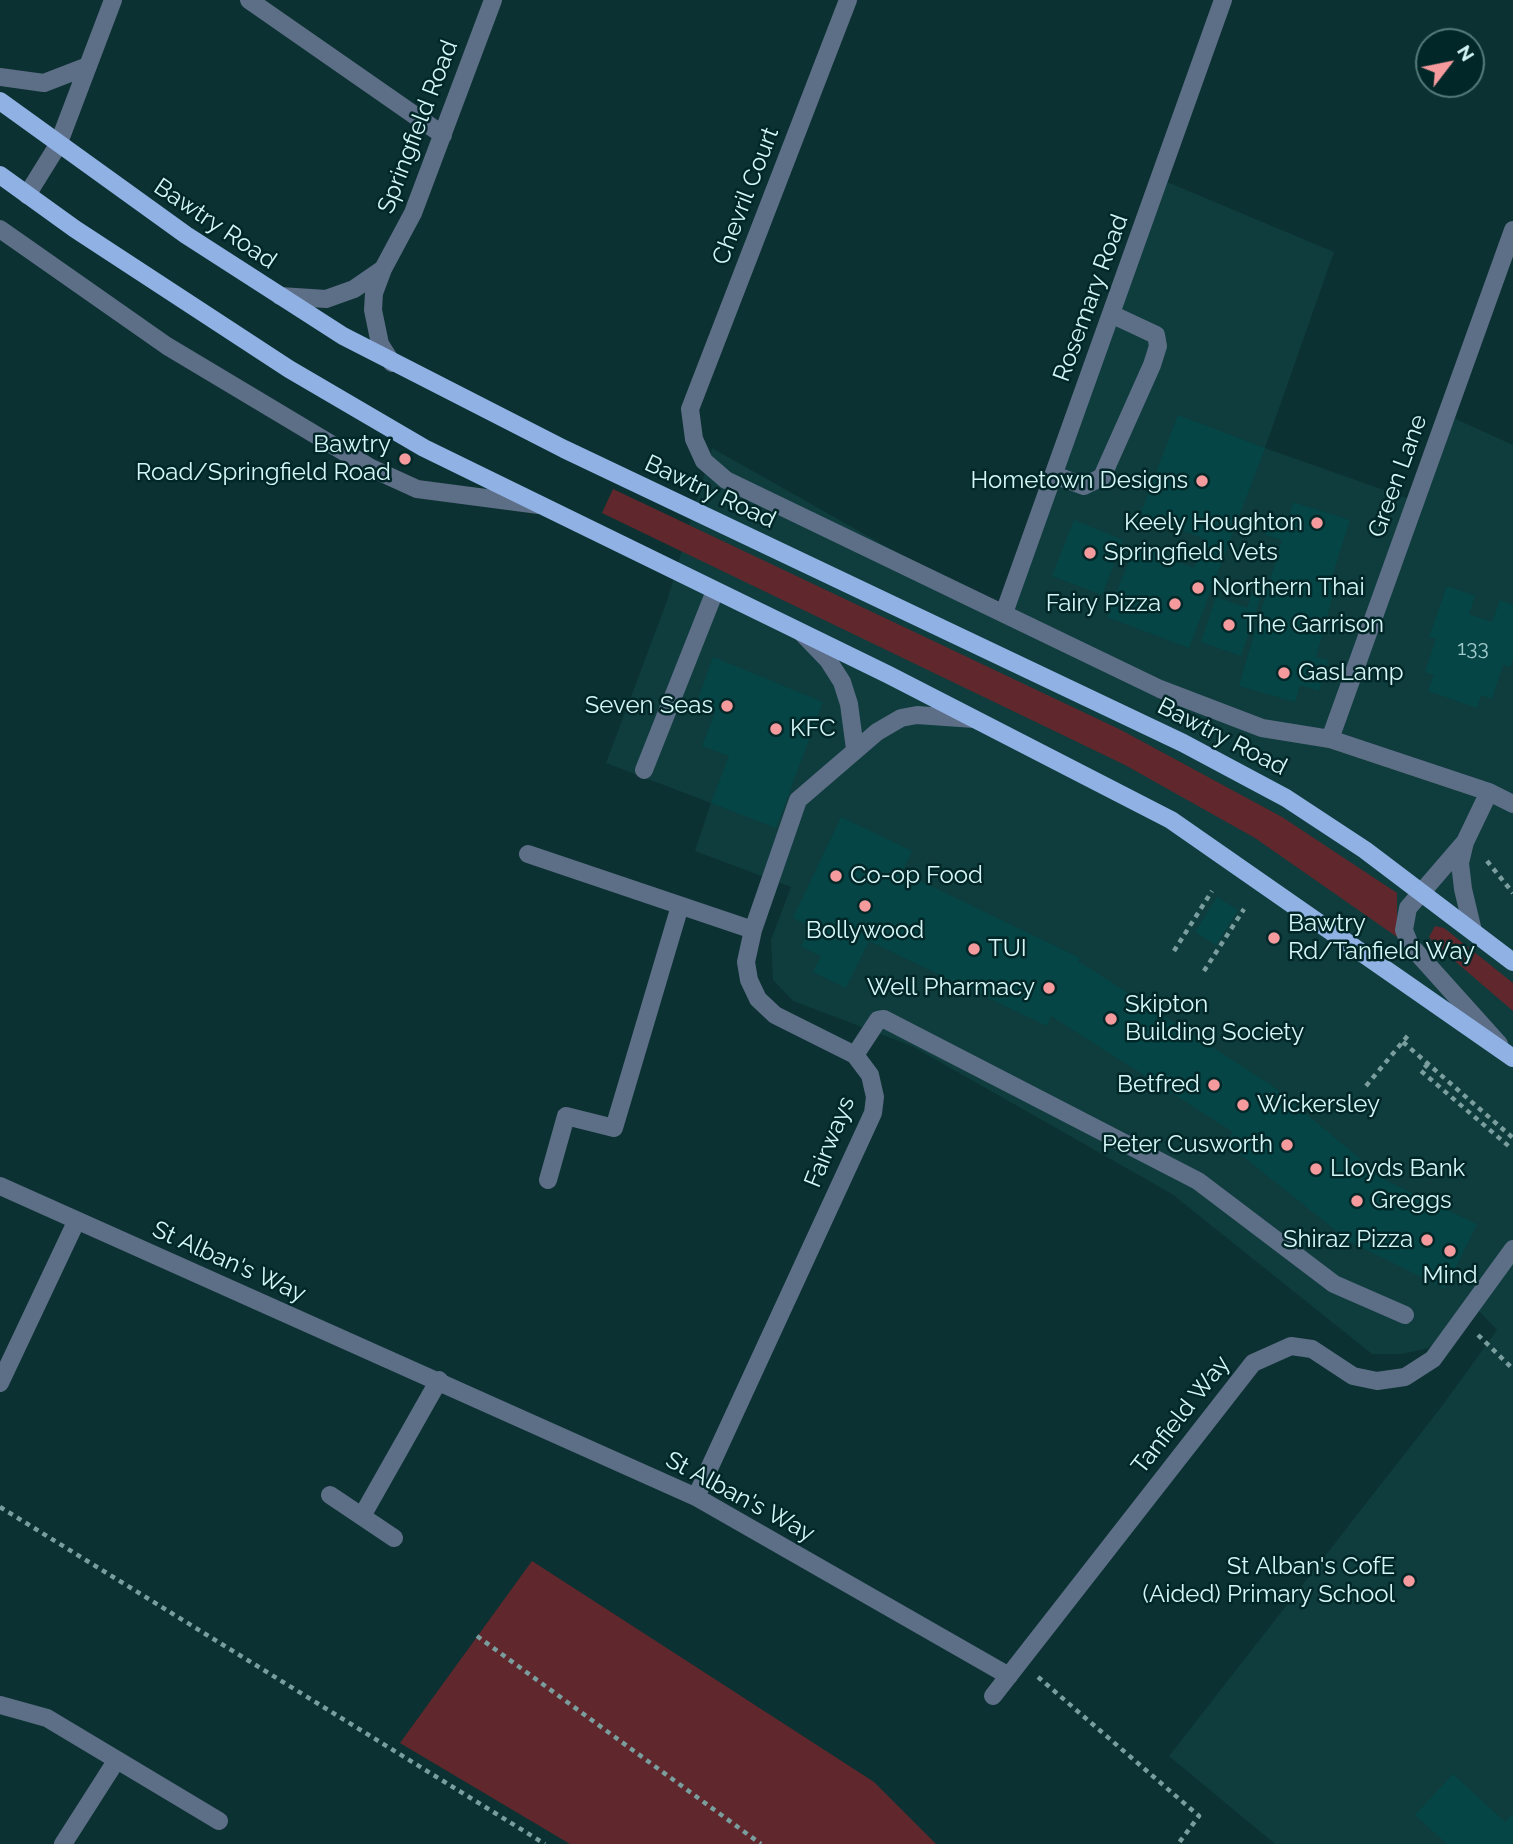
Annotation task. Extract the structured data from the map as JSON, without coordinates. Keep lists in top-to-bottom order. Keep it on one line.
{"streets":{"main road":["Bawtry Road"],"street":["Springfield Road","Chevril Court","Rosemary Road","Green Lane","Fairways","St Alban's Way","Tanfield Way"]},"crossings":[["Springfield Road","Bawtry Road"],["Chevril Court","Bawtry Road"],["Bawtry Road","Rosemary Road"],["Bawtry Road","Green Lane"],["Fairways","St Alban's Way"],["St Alban's Way","Tanfield Way"]],"places":["Bawtry Road/Springfield Road","Hometown Designs","Keely Houghton","Springfield Vets","Northern Thai","Fairy Pizza","The Garrison","GasLamp","Seven Seas","KFC","Co-op Food","Bollywood","Bawtry Rd/Tanfield Way","TUI","Well Pharmacy","Skipton Building Society","Betfred","Wickersley","Peter Cusworth","Lloyds Bank","Greggs","Shiraz Pizza","Mind","St Alban's CofE (Aided) Primary School"],"house_numbers":["133"],"north":"top right"}
